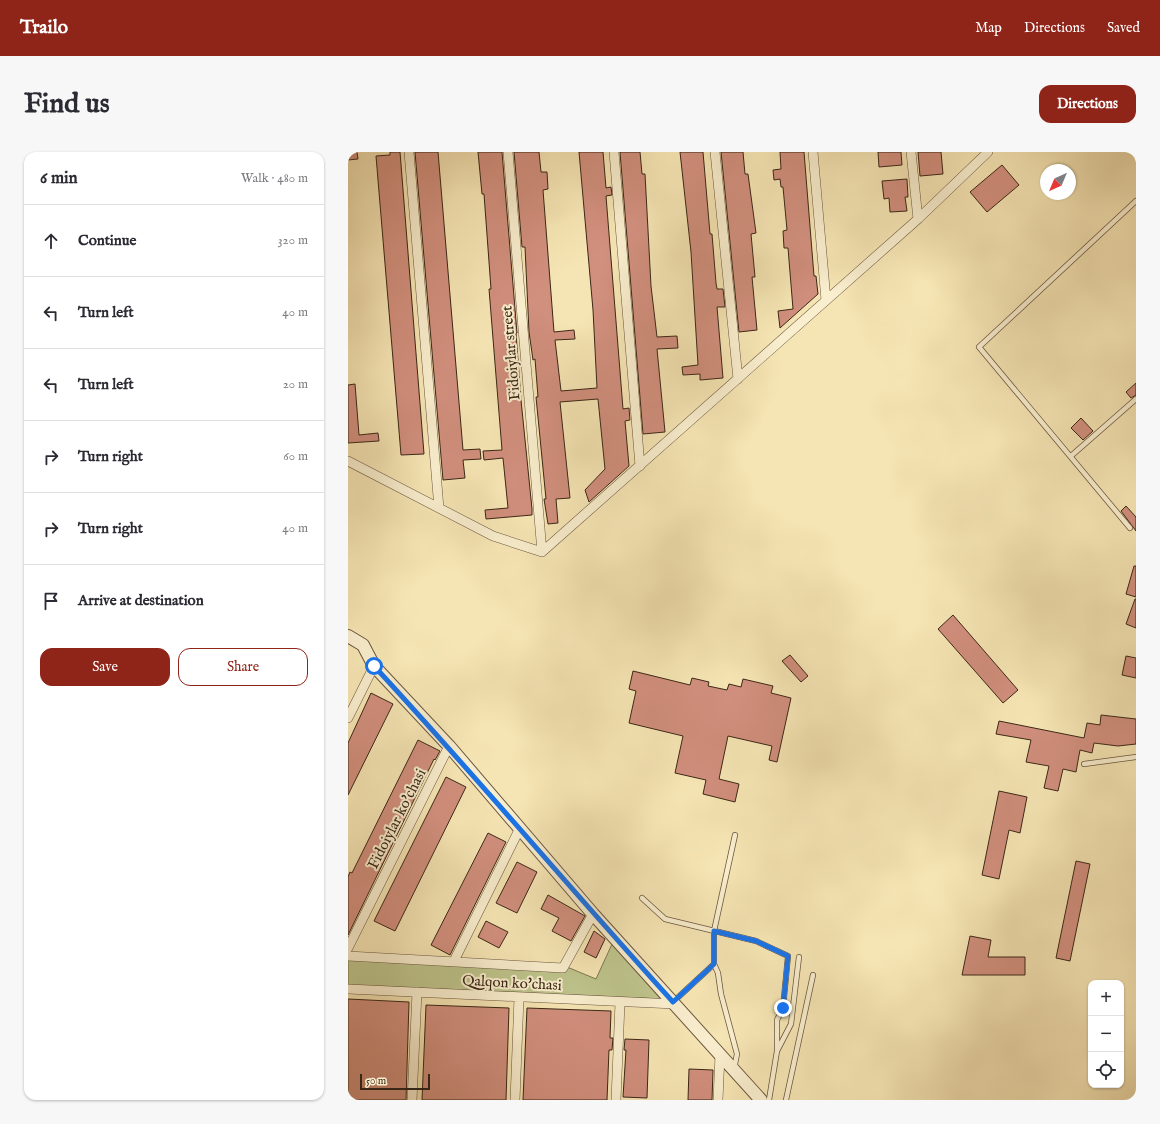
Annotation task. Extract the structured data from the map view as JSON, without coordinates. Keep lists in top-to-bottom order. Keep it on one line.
{"streets":{"street":["Fidoiylar street","Fidoiylar ko'chasi","Qalqon ko'chasi"]},"scale_bar":"50 m","north":"bottom left","page":{"header":"Trailo","nav":["Map","Directions","Saved"],"buttons":["Directions",["Save","Share"]],"title":"Find us","heading":["6 min","Walk · 480 m"],"list":[["Continue","320 m"],["Turn left","40 m"],["Turn left","20 m"],["Turn right","60 m"],["Turn right","40 m"],"Arrive at destination"],"map_buttons":["+","−"],"scale":"50 m"}}
